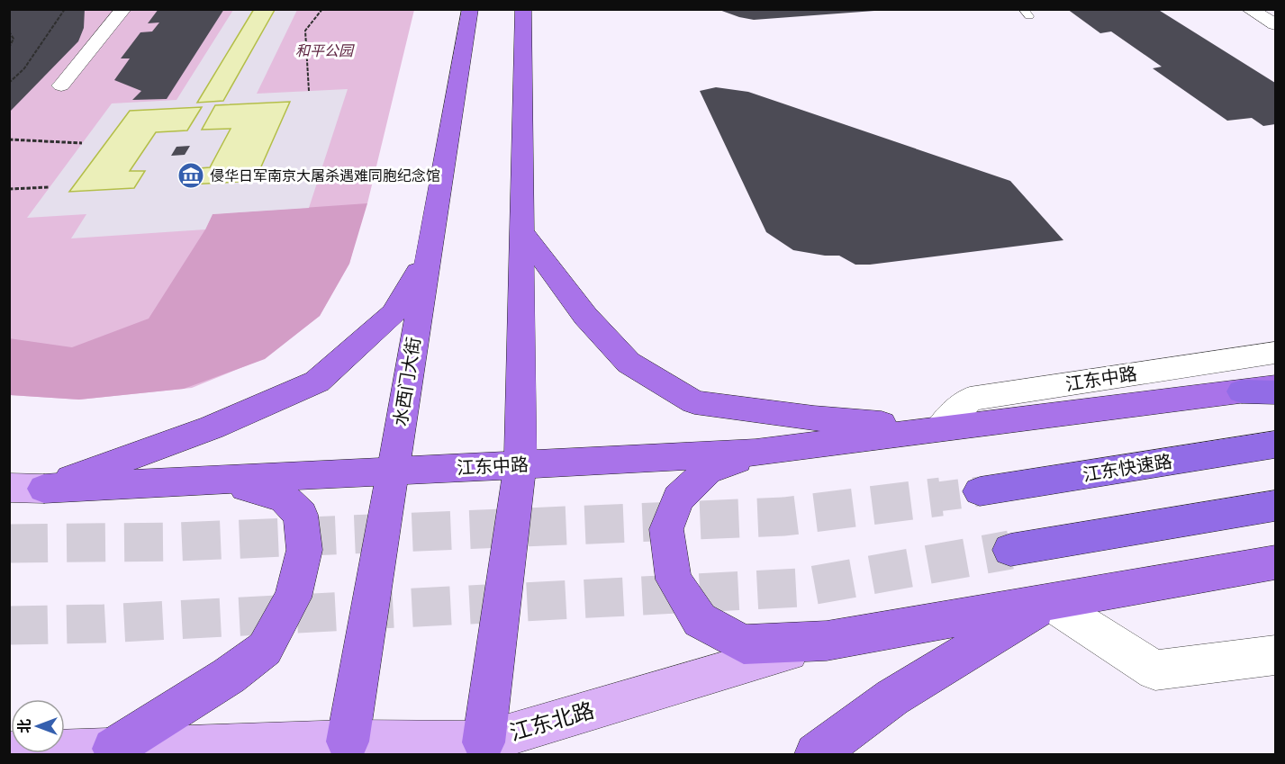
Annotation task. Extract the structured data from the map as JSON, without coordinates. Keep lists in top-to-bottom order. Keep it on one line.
{"streets":{"highway":["江东快速路"],"main road":["江东中路","水西门大街","江东北路"]},"crossings":[["江东中路","水西门大街"],["水西门大街","江东北路"]],"parks":["和平公园"],"places":{"museum":["侵华日军南京大屠杀遇难同胞纪念馆"]},"north":"left"}
